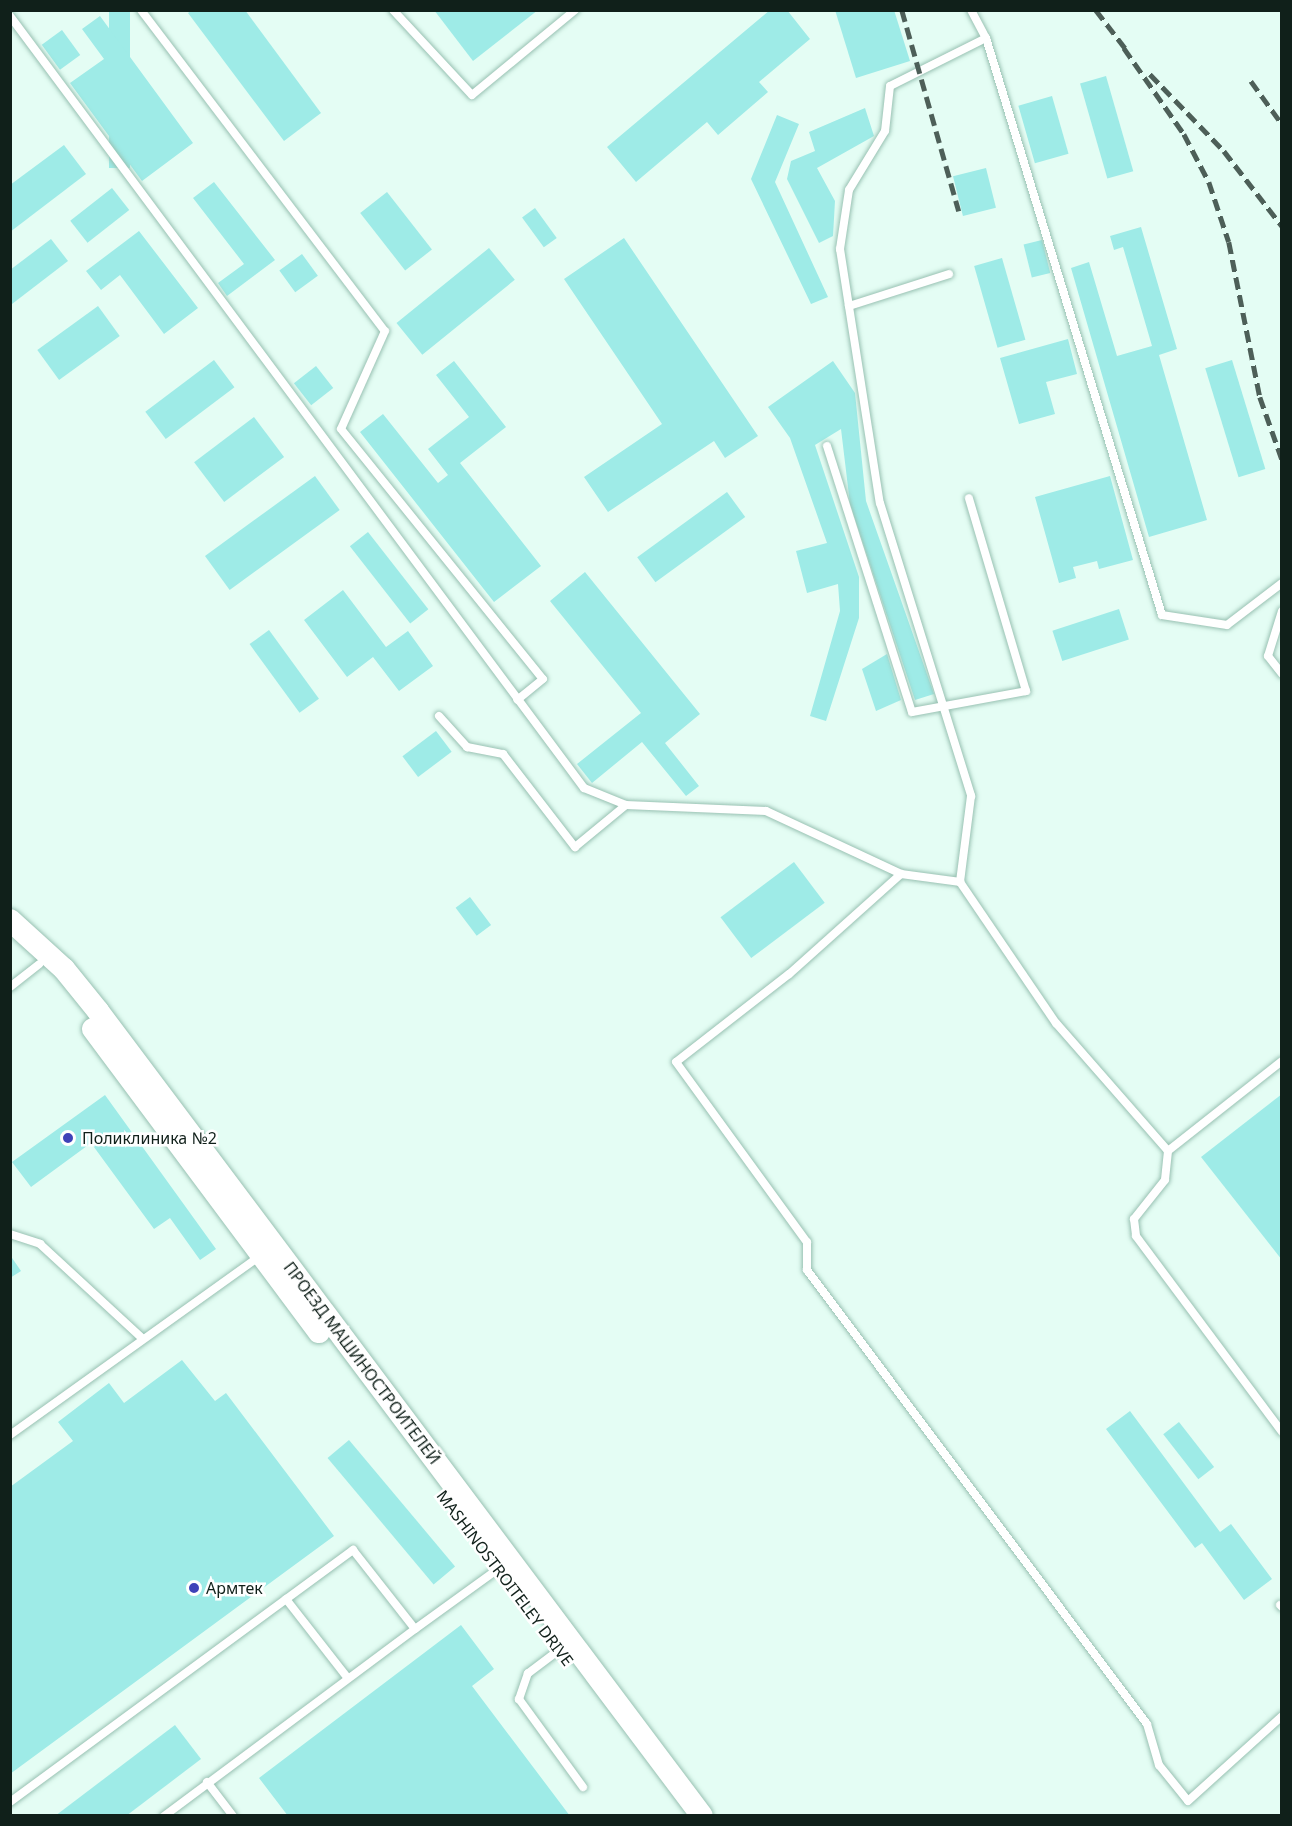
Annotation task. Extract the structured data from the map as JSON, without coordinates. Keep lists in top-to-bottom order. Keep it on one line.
{"streets":{"main road":["ПРОЕЗД МАШИНОСТРОИТЕЛЕЙ","MASHINOSTROITELEY DRIVE"]},"crossings":[["ПРОЕЗД МАШИНОСТРОИТЕЛЕЙ","MASHINOSTROITELEY DRIVE"]],"places":["Поликлиника №2","Армтек"]}
